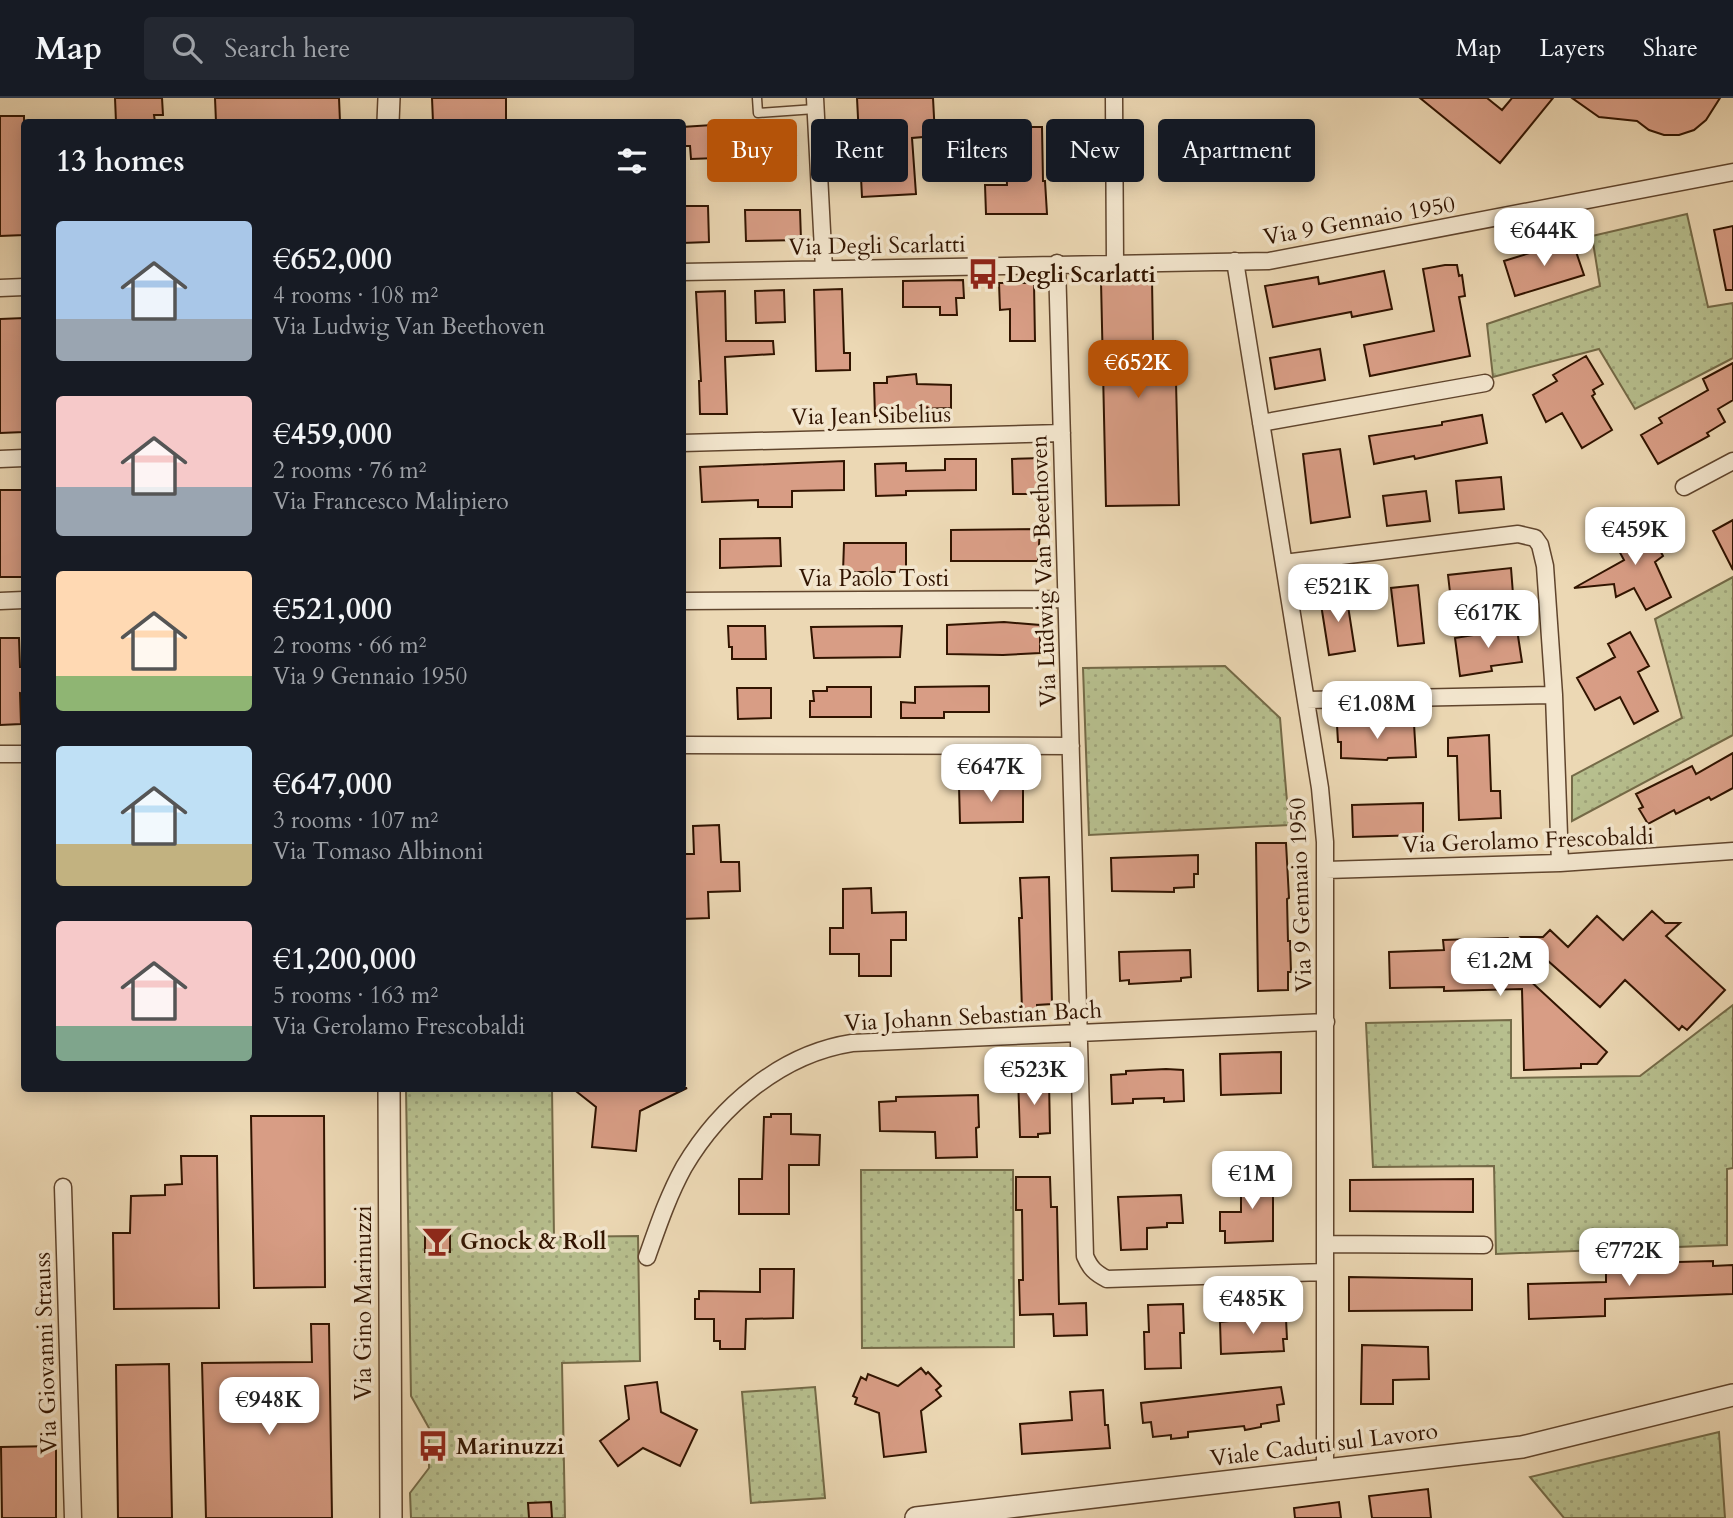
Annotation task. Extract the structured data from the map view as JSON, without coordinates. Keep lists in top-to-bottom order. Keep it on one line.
{"streets":{"street":["Via 9 Gennaio 1950","Via Degli Scarlatti","Via Jean Sibelius","Via Ludwig Van Beethoven","Via Paolo Tosti","Via Gerolamo Frescobaldi","Via Johann Sebastian Bach","Via Gino Marinuzzi","Via Giovanni Strauss","Viale Caduti sul Lavoro"]},"crossings":[["Via 9 Gennaio 1950","Via Degli Scarlatti"],["Via 9 Gennaio 1950","Via Ludwig Van Beethoven"],["Via 9 Gennaio 1950","Via Gerolamo Frescobaldi"],["Via 9 Gennaio 1950","Via Johann Sebastian Bach"],["Via 9 Gennaio 1950","Viale Caduti sul Lavoro"],["Via Degli Scarlatti","Via Ludwig Van Beethoven"],["Via Jean Sibelius","Via Ludwig Van Beethoven"],["Via Ludwig Van Beethoven","Via Paolo Tosti"],["Via Ludwig Van Beethoven","Via Johann Sebastian Bach"]],"places":{"bus stop":["Degli Scarlatti","Marinuzzi"],"bar":["Gnock & Roll"]},"page":{"header":"Map","search":"Search here","nav":["Map","Layers","Share"],"chip":["Buy","Rent","Filters","New","Apartment"],"heading":"13 homes","list":[{"name":"€652,000","note":"4 rooms · 108 m² · Via Ludwig Van Beethoven"},{"name":"€459,000","note":"2 rooms · 76 m² · Via Francesco Malipiero"},{"name":"€521,000","note":"2 rooms · 66 m² · Via 9 Gennaio 1950"},{"name":"€647,000","note":"3 rooms · 107 m² · Via Tomaso Albinoni"},{"name":"€1,200,000","note":"5 rooms · 163 m² · Via Gerolamo Frescobaldi"}],"price":["€644K","€652K","€459K","€521K","€617K","€1.08M","€647K","€1.2M","€523K","€1M","€772K","€485K","€948K"]}}
